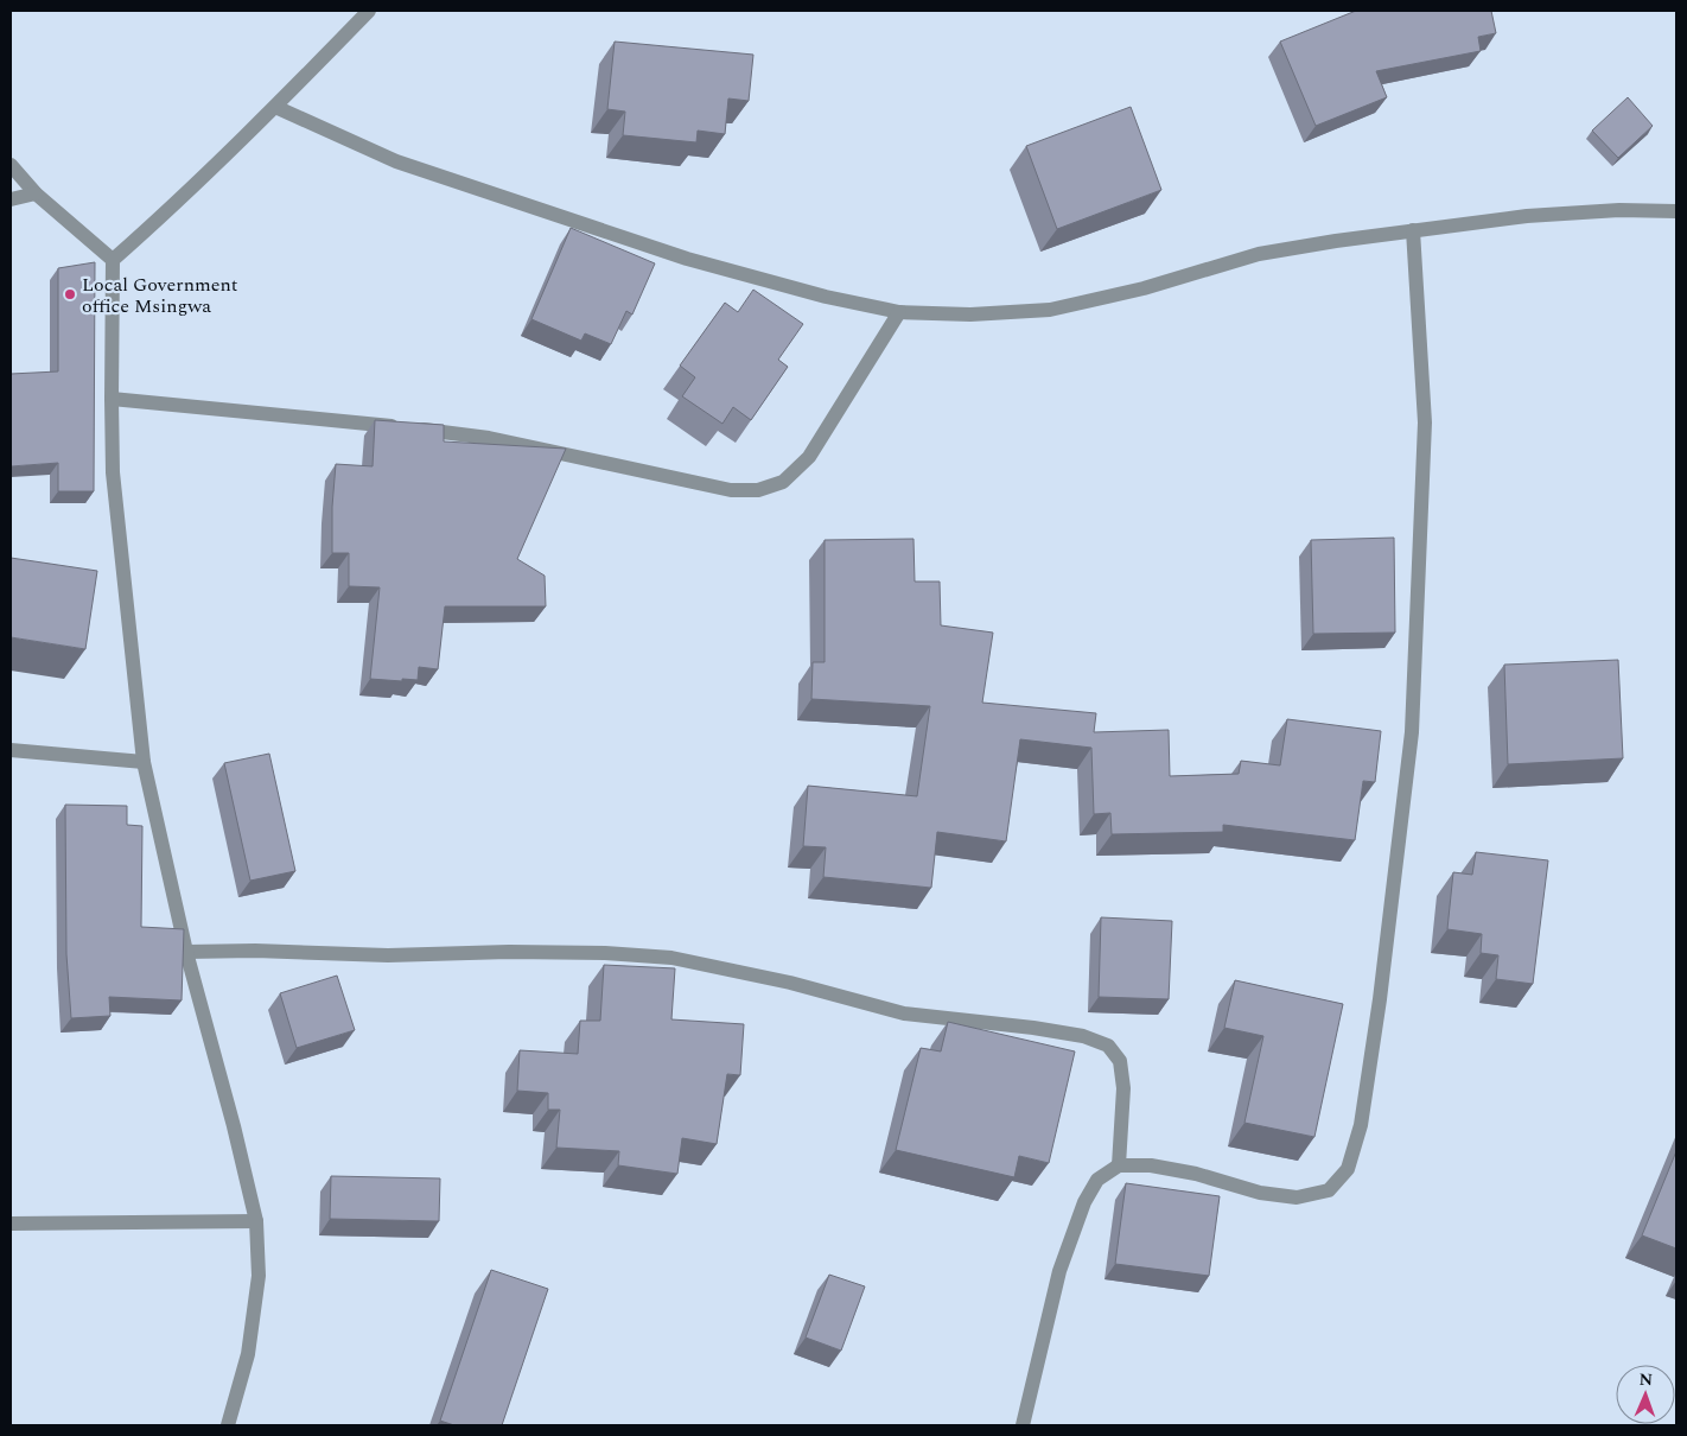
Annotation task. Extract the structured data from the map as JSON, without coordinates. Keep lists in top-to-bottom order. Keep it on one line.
{"places":["Local Government office Msingwa"],"north":"top"}
